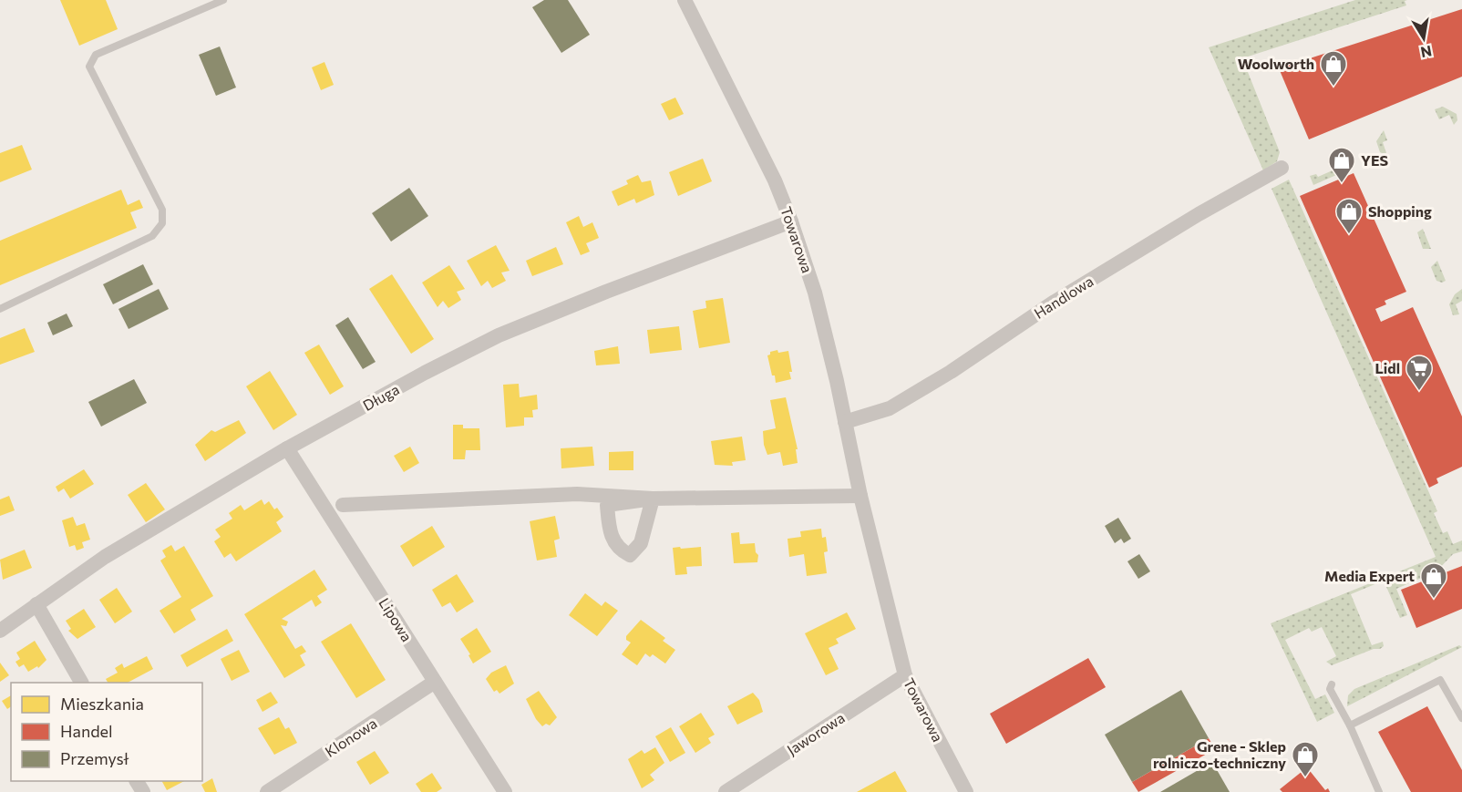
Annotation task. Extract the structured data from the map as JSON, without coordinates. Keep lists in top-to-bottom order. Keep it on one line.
{"streets":{"street":["Towarowa","Handlowa","Długa","Lipowa","Jaworowa","Klonowa"]},"crossings":[["Towarowa","Handlowa"],["Towarowa","Długa"],["Towarowa","Jaworowa"],["Długa","Lipowa"],["Lipowa","Klonowa"]],"places":{"shop":["Woolworth","YES","Shopping","Media Expert","Grene - Sklep rolniczo-techniczny"],"supermarket":["Lidl"]},"legend":["Mieszkania","Handel","Przemysł"],"north":"bottom"}
